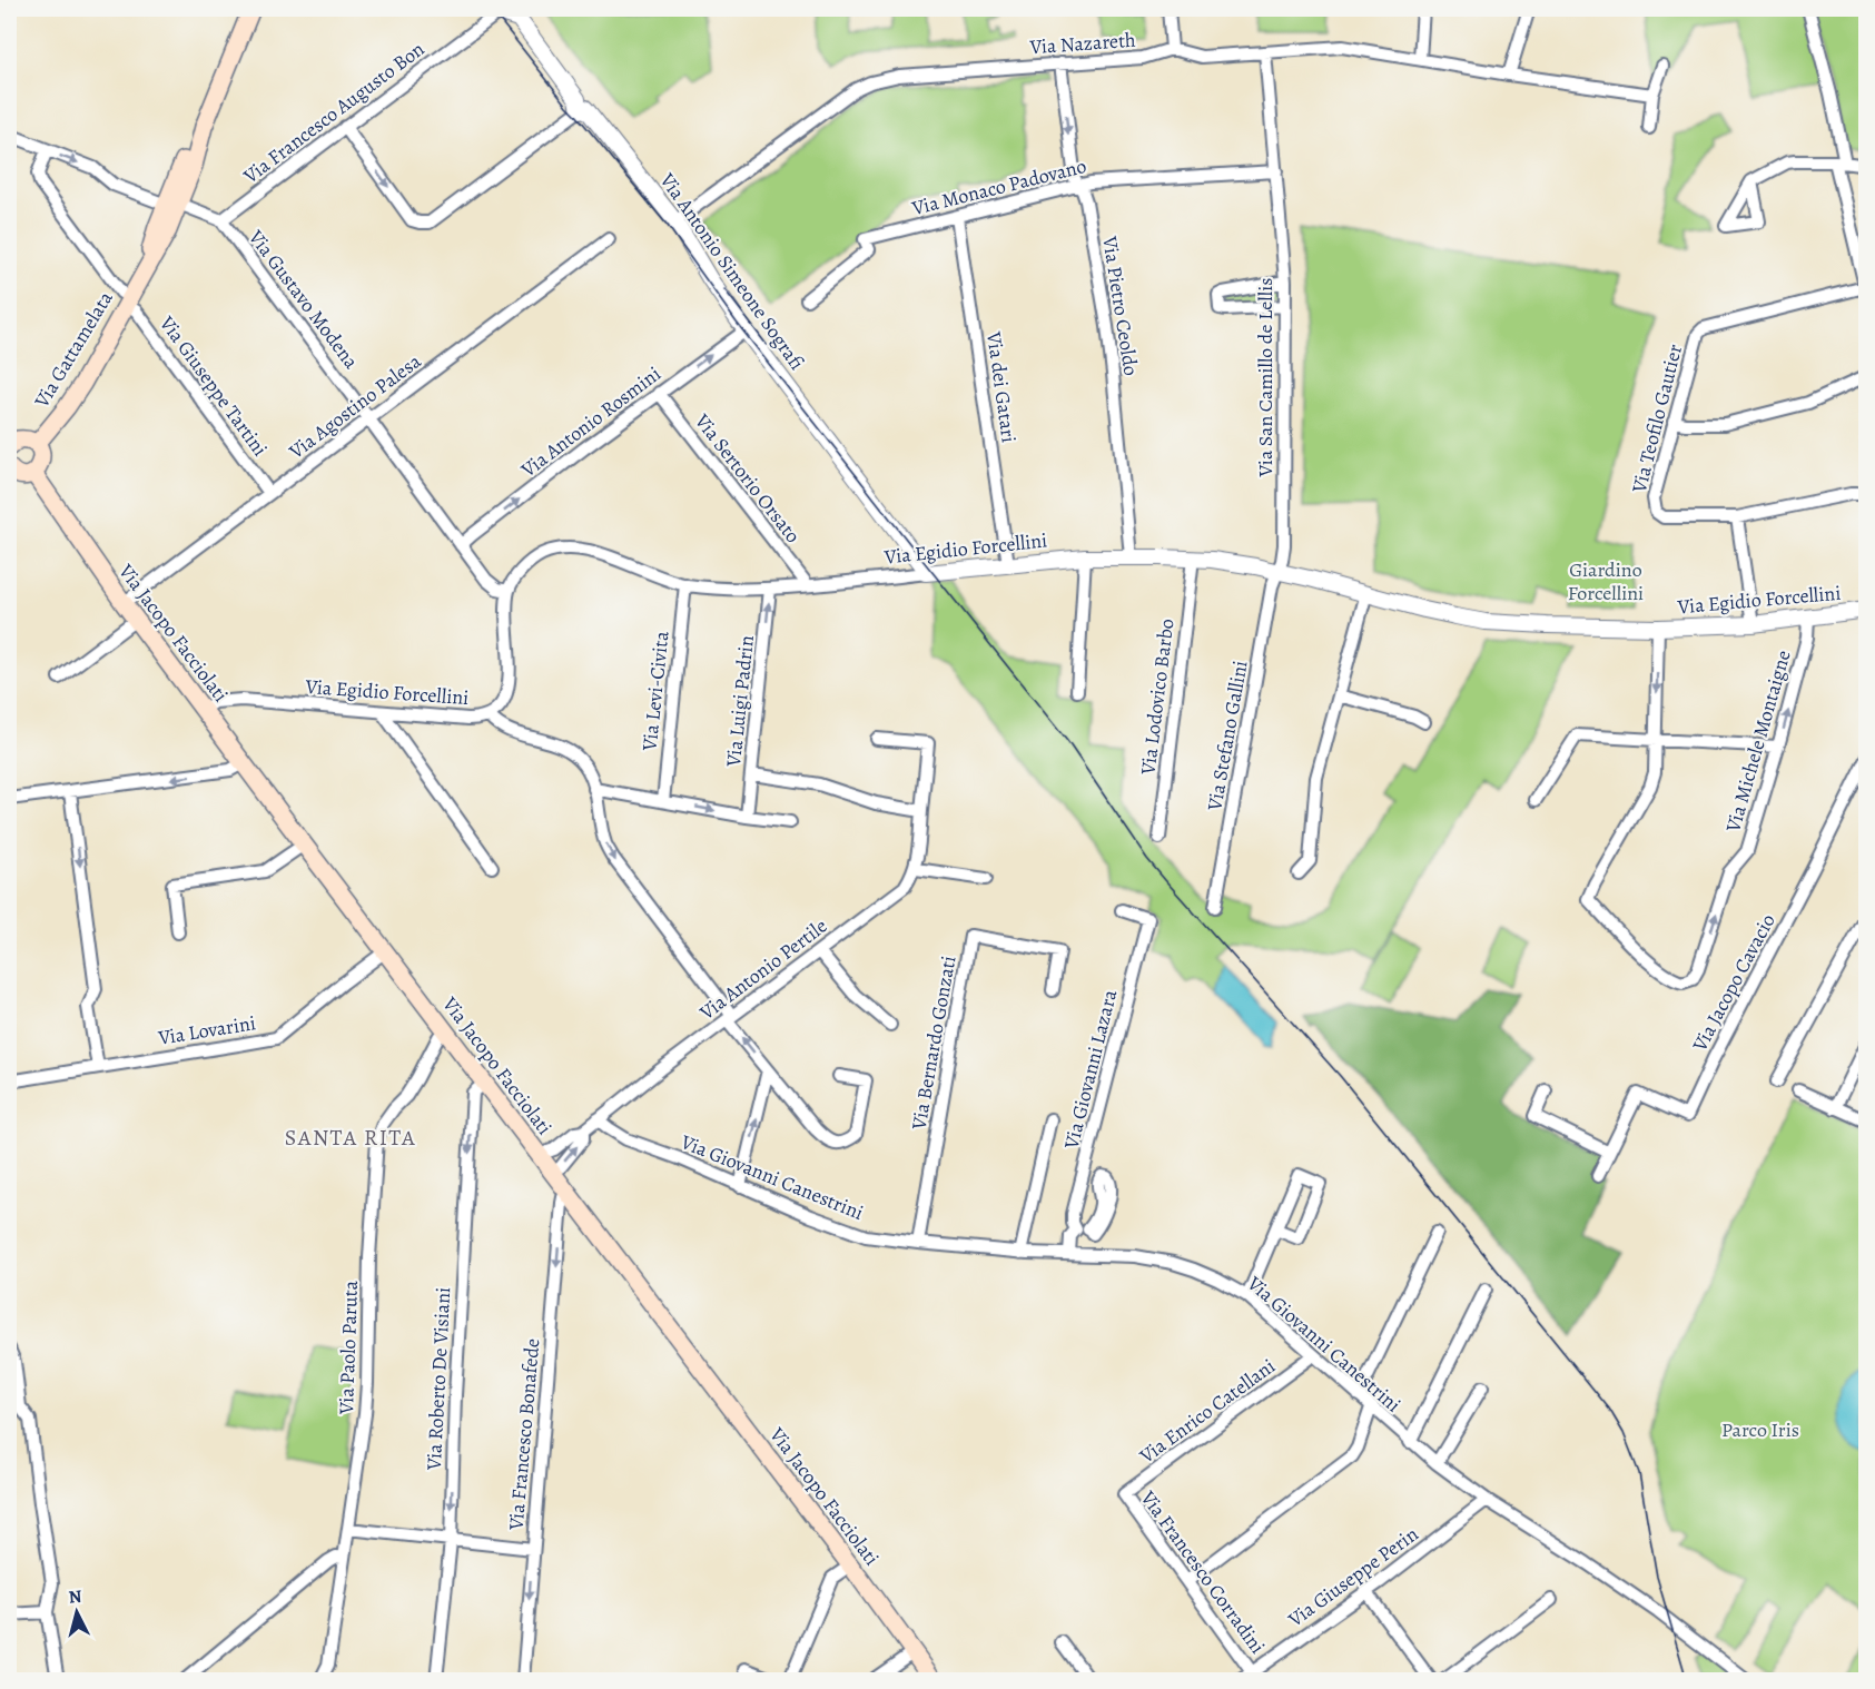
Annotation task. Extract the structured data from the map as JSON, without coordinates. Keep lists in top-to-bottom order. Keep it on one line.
{"streets":{"main road":["Via Gattamelata","Via Jacopo Facciolati"],"street":["Via Nazareth","Via Francesco Augusto Bon","Via Monaco Padovano","Via Antonio Simeone Sografi","Via Gustavo Modena","Via Pietro Ceoldo","Via San Camillo de Lellis","Via Giuseppe Tartini","Via dei Gatari","Via Agostino Palesa","Via Teofilo Gautier","Via Antonio Rosmini","Via Sertorio Orsato","Via Egidio Forcellini","Via Levi-Civita","Via Lodovico Barbo","Via Luigi Padrin","Via Stefano Gallini","Via Michele Montaigne","Via Antonio Pertile","Via Jacopo Cavacio","Via Lovarini","Via Bernardo Gonzati","Via Giovanni Lazara","Via Giovanni Canestrini","Via Paolo Paruta","Via Roberto De Visiani","Via Enrico Catellani","Via Francesco Bonafede","Via Francesco Corradini","Via Giuseppe Perin"]},"crossings":[["Via Nazareth","Via Antonio Simeone Sografi"],["Via Nazareth","Via Pietro Ceoldo"],["Via Nazareth","Via San Camillo de Lellis"],["Via Francesco Augusto Bon","Via Antonio Simeone Sografi"],["Via Francesco Augusto Bon","Via Gustavo Modena"],["Via Monaco Padovano","Via Pietro Ceoldo"],["Via Monaco Padovano","Via San Camillo de Lellis"],["Via Monaco Padovano","Via dei Gatari"],["Via Antonio Simeone Sografi","Via Antonio Rosmini"],["Via Antonio Simeone Sografi","Via Egidio Forcellini"],["Via Gustavo Modena","Via Gattamelata"],["Via Gustavo Modena","Via Giuseppe Tartini"],["Via Gustavo Modena","Via Agostino Palesa"],["Via Gustavo Modena","Via Antonio Rosmini"],["Via Gustavo Modena","Via Egidio Forcellini"],["Via Pietro Ceoldo","Via Egidio Forcellini"],["Via Gattamelata","Via Giuseppe Tartini"],["Via San Camillo de Lellis","Via Egidio Forcellini"],["Via San Camillo de Lellis","Via Stefano Gallini"],["Via Giuseppe Tartini","Via Agostino Palesa"],["Via dei Gatari","Via Egidio Forcellini"],["Via Agostino Palesa","Via Jacopo Facciolati"],["Via Antonio Rosmini","Via Sertorio Orsato"],["Via Sertorio Orsato","Via Egidio Forcellini"],["Via Egidio Forcellini","Via Jacopo Facciolati"],["Via Egidio Forcellini","Via Levi-Civita"],["Via Egidio Forcellini","Via Lodovico Barbo"],["Via Egidio Forcellini","Via Luigi Padrin"],["Via Egidio Forcellini","Via Stefano Gallini"],["Via Egidio Forcellini","Via Michele Montaigne"],["Via Jacopo Facciolati","Via Antonio Pertile"],["Via Jacopo Facciolati","Via Lovarini"],["Via Jacopo Facciolati","Via Paolo Paruta"],["Via Jacopo Facciolati","Via Roberto De Visiani"],["Via Jacopo Facciolati","Via Francesco Bonafede"],["Via Antonio Pertile","Via Giovanni Canestrini"],["Via Bernardo Gonzati","Via Giovanni Canestrini"],["Via Giovanni Lazara","Via Giovanni Canestrini"],["Via Giovanni Canestrini","Via Enrico Catellani"],["Via Giovanni Canestrini","Via Giuseppe Perin"],["Via Enrico Catellani","Via Francesco Corradini"],["Via Francesco Corradini","Via Giuseppe Perin"]],"one_way":["Via Antonio Rosmini","Via Luigi Padrin","Via Roberto De Visiani","Via Francesco Bonafede"],"districts":["SANTA RITA"],"parks":["Giardino Forcellini","Parco Iris"],"north":"top"}
